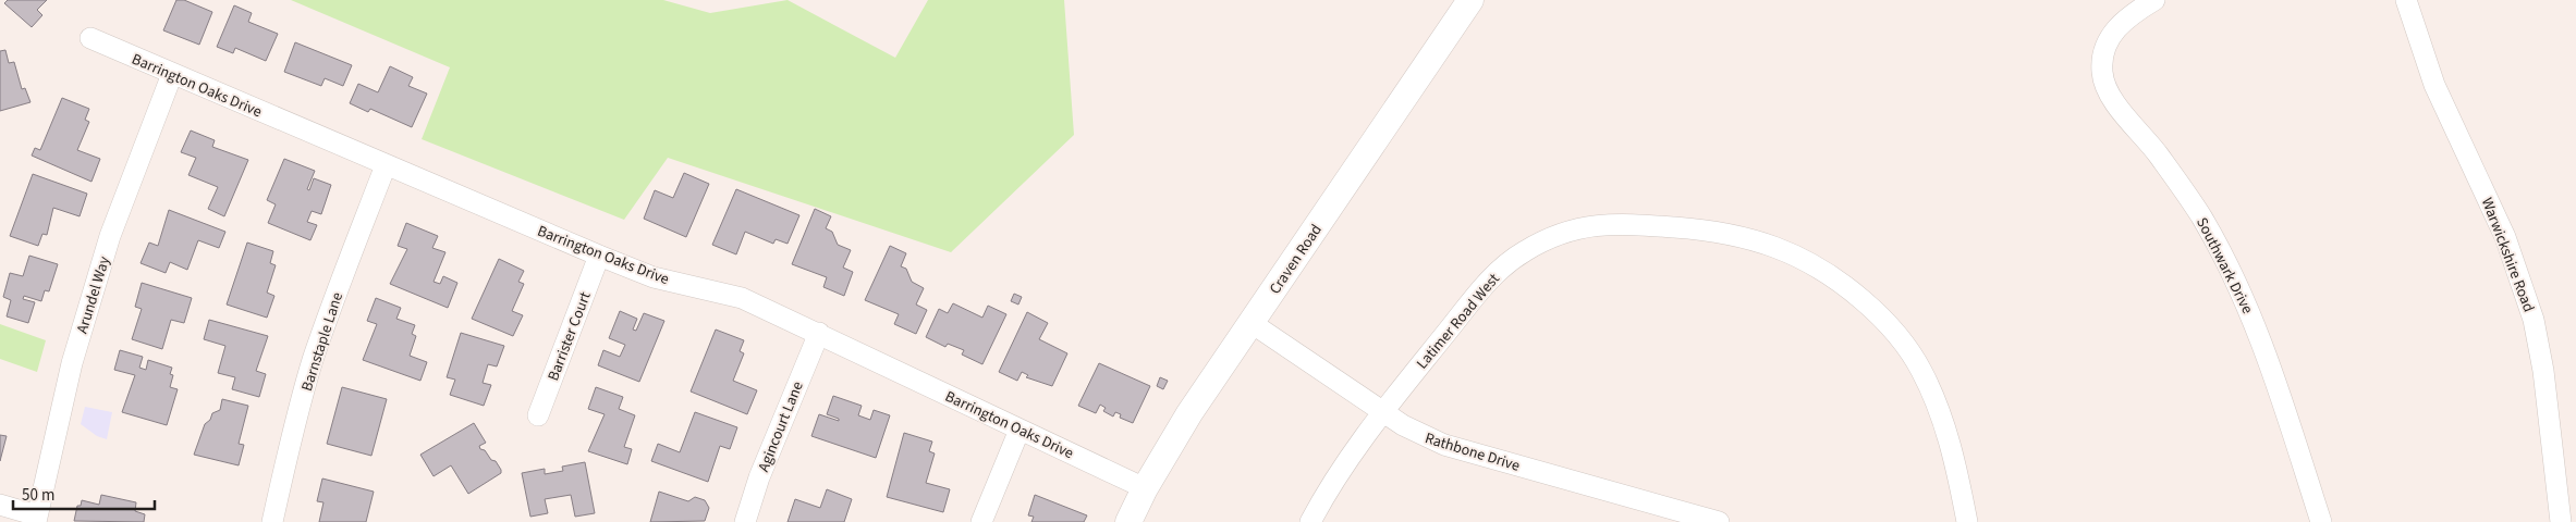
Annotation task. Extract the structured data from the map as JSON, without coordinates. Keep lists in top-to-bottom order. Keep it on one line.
{"streets":{"street":["Barrington Oaks Drive","Warwickshire Road","Craven Road","Southwark Drive","Arundel Way","Latimer Road West","Barrister Court","Barnstaple Lane","Agincourt Lane","Rathbone Drive"]},"crossings":[["Barrington Oaks Drive","Craven Road"],["Barrington Oaks Drive","Arundel Way"],["Barrington Oaks Drive","Barrister Court"],["Barrington Oaks Drive","Barnstaple Lane"],["Barrington Oaks Drive","Agincourt Lane"],["Craven Road","Rathbone Drive"],["Latimer Road West","Rathbone Drive"]],"scale_bar":"50 m"}
